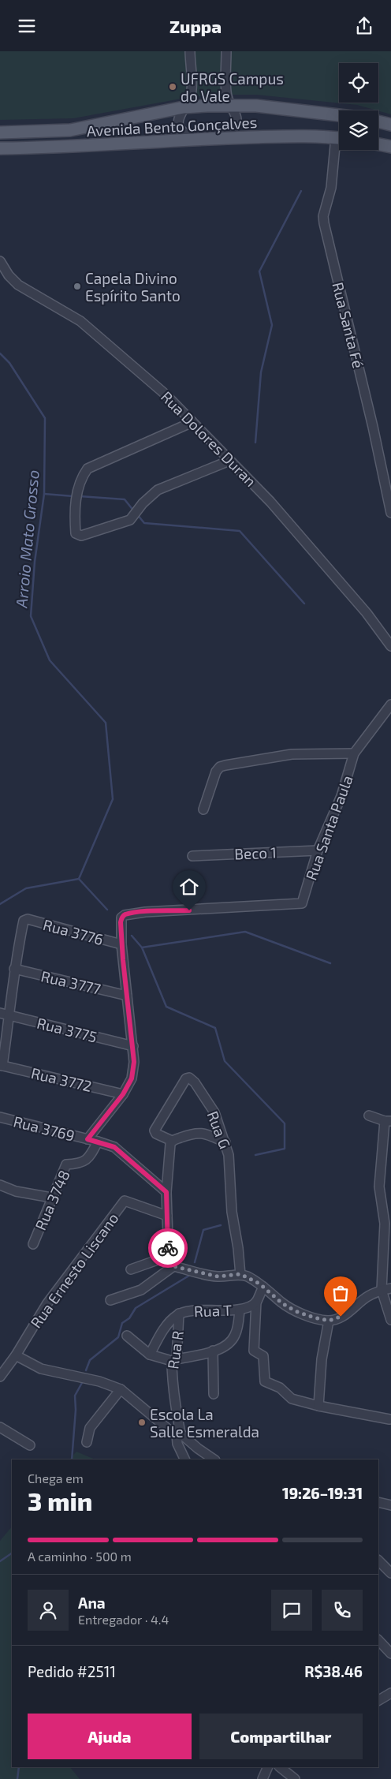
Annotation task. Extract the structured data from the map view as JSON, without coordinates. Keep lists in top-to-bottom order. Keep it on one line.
{"streets":{"main road":["Avenida Bento Gonçalves"],"street":["Rua Santa Fé","Rua Dolores Duran","Rua Santa Paula","Beco 1","Rua 3776","Rua 3777","Rua 3775","Rua 3772","Rua 3769","Rua G","Rua 3748","Rua Ernesto Liscano","Rua T","Rua R"]},"crossings":[["Rua Santa Paula","Beco 1"],["Rua Santa Paula","Rua 3776"],["Rua Santa Paula","Rua 3777"],["Rua 3776","Rua 3777"],["Rua T","Rua R"]],"water":["Arroio Mato Grosso"],"places":["UFRGS Campus do Vale","Capela Divino Espírito Santo","Escola La Salle Esmeralda"],"page":{"header":"Zuppa","heading":["3 min","Chega em","19:26–19:31"],"panel":["Ana","Entregador · 4.4","Pedido #2511","R$38.46"],"bar":"A caminho · 500 m","buttons":["Ajuda","Compartilhar"]}}
